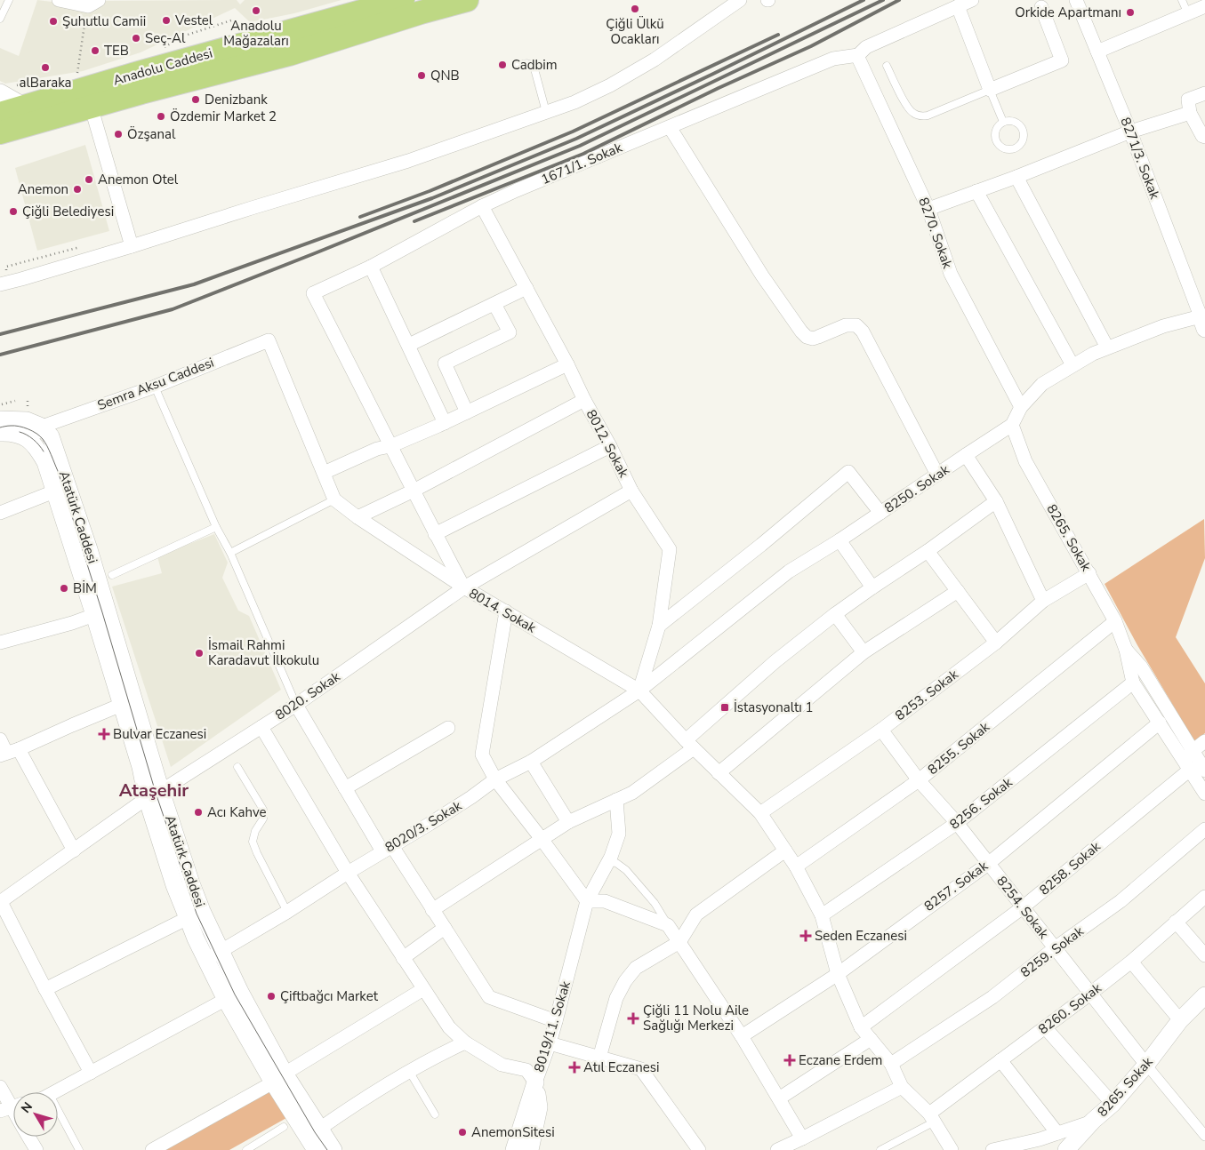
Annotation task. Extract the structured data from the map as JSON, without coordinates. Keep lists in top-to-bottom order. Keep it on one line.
{"streets":{"highway":["Anadolu Caddesi"],"street":["8271/3. Sokak","1671/1. Sokak","8270. Sokak","Semra Aksu Caddesi","8012. Sokak","8250. Sokak","Atatürk Caddesi","8265. Sokak","8014. Sokak","8253. Sokak","8020. Sokak","8255. Sokak","8256. Sokak","8020/3. Sokak","8258. Sokak","8257. Sokak","8254. Sokak","8259. Sokak","8260. Sokak","8019/11. Sokak"]},"crossings":[["1671/1. Sokak","8270. Sokak"],["1671/1. Sokak","8012. Sokak"],["1671/1. Sokak","8014. Sokak"],["Semra Aksu Caddesi","Atatürk Caddesi"],["8012. Sokak","8250. Sokak"],["8012. Sokak","8014. Sokak"],["8012. Sokak","8020. Sokak"],["8012. Sokak","8020/3. Sokak"],["8250. Sokak","8265. Sokak"],["8250. Sokak","8014. Sokak"],["8250. Sokak","8020/3. Sokak"],["Atatürk Caddesi","8020. Sokak"],["Atatürk Caddesi","8020/3. Sokak"],["8265. Sokak","8253. Sokak"],["8265. Sokak","8255. Sokak"],["8265. Sokak","8256. Sokak"],["8265. Sokak","8258. Sokak"],["8265. Sokak","8257. Sokak"],["8265. Sokak","8254. Sokak"],["8014. Sokak","8253. Sokak"],["8014. Sokak","8020. Sokak"],["8014. Sokak","8255. Sokak"],["8014. Sokak","8256. Sokak"],["8014. Sokak","8020/3. Sokak"],["8014. Sokak","8258. Sokak"],["8014. Sokak","8257. Sokak"],["8014. Sokak","8259. Sokak"],["8253. Sokak","8254. Sokak"],["8255. Sokak","8254. Sokak"],["8256. Sokak","8254. Sokak"],["8258. Sokak","8254. Sokak"],["8257. Sokak","8254. Sokak"],["8254. Sokak","8259. Sokak"],["8254. Sokak","8260. Sokak"]],"districts":["Ataşehir"],"places":{"other":["Çiğli Ülkü Ocakları","Anadolu Mağazaları","Orkide Apartmanı","Vestel","Şuhutlu Camii","Seç-Al","TEB","Cadbim","alBaraka","QNB","Denizbank","Özdemir Market 2","Özşanal","Anemon Otel","Anemon","Çiğli Belediyesi","BİM","İsmail Rahmi Karadavut İlkokulu","Acı Kahve","Çiftbağcı Market","AnemonSitesi"],"transit":["İstasyonaltı 1"],"health":["Bulvar Eczanesi","Seden Eczanesi","Çiğli 11 Nolu Aile Sağlığı Merkezi","Eczane Erdem","Atıl Eczanesi"]},"north":"top left"}
